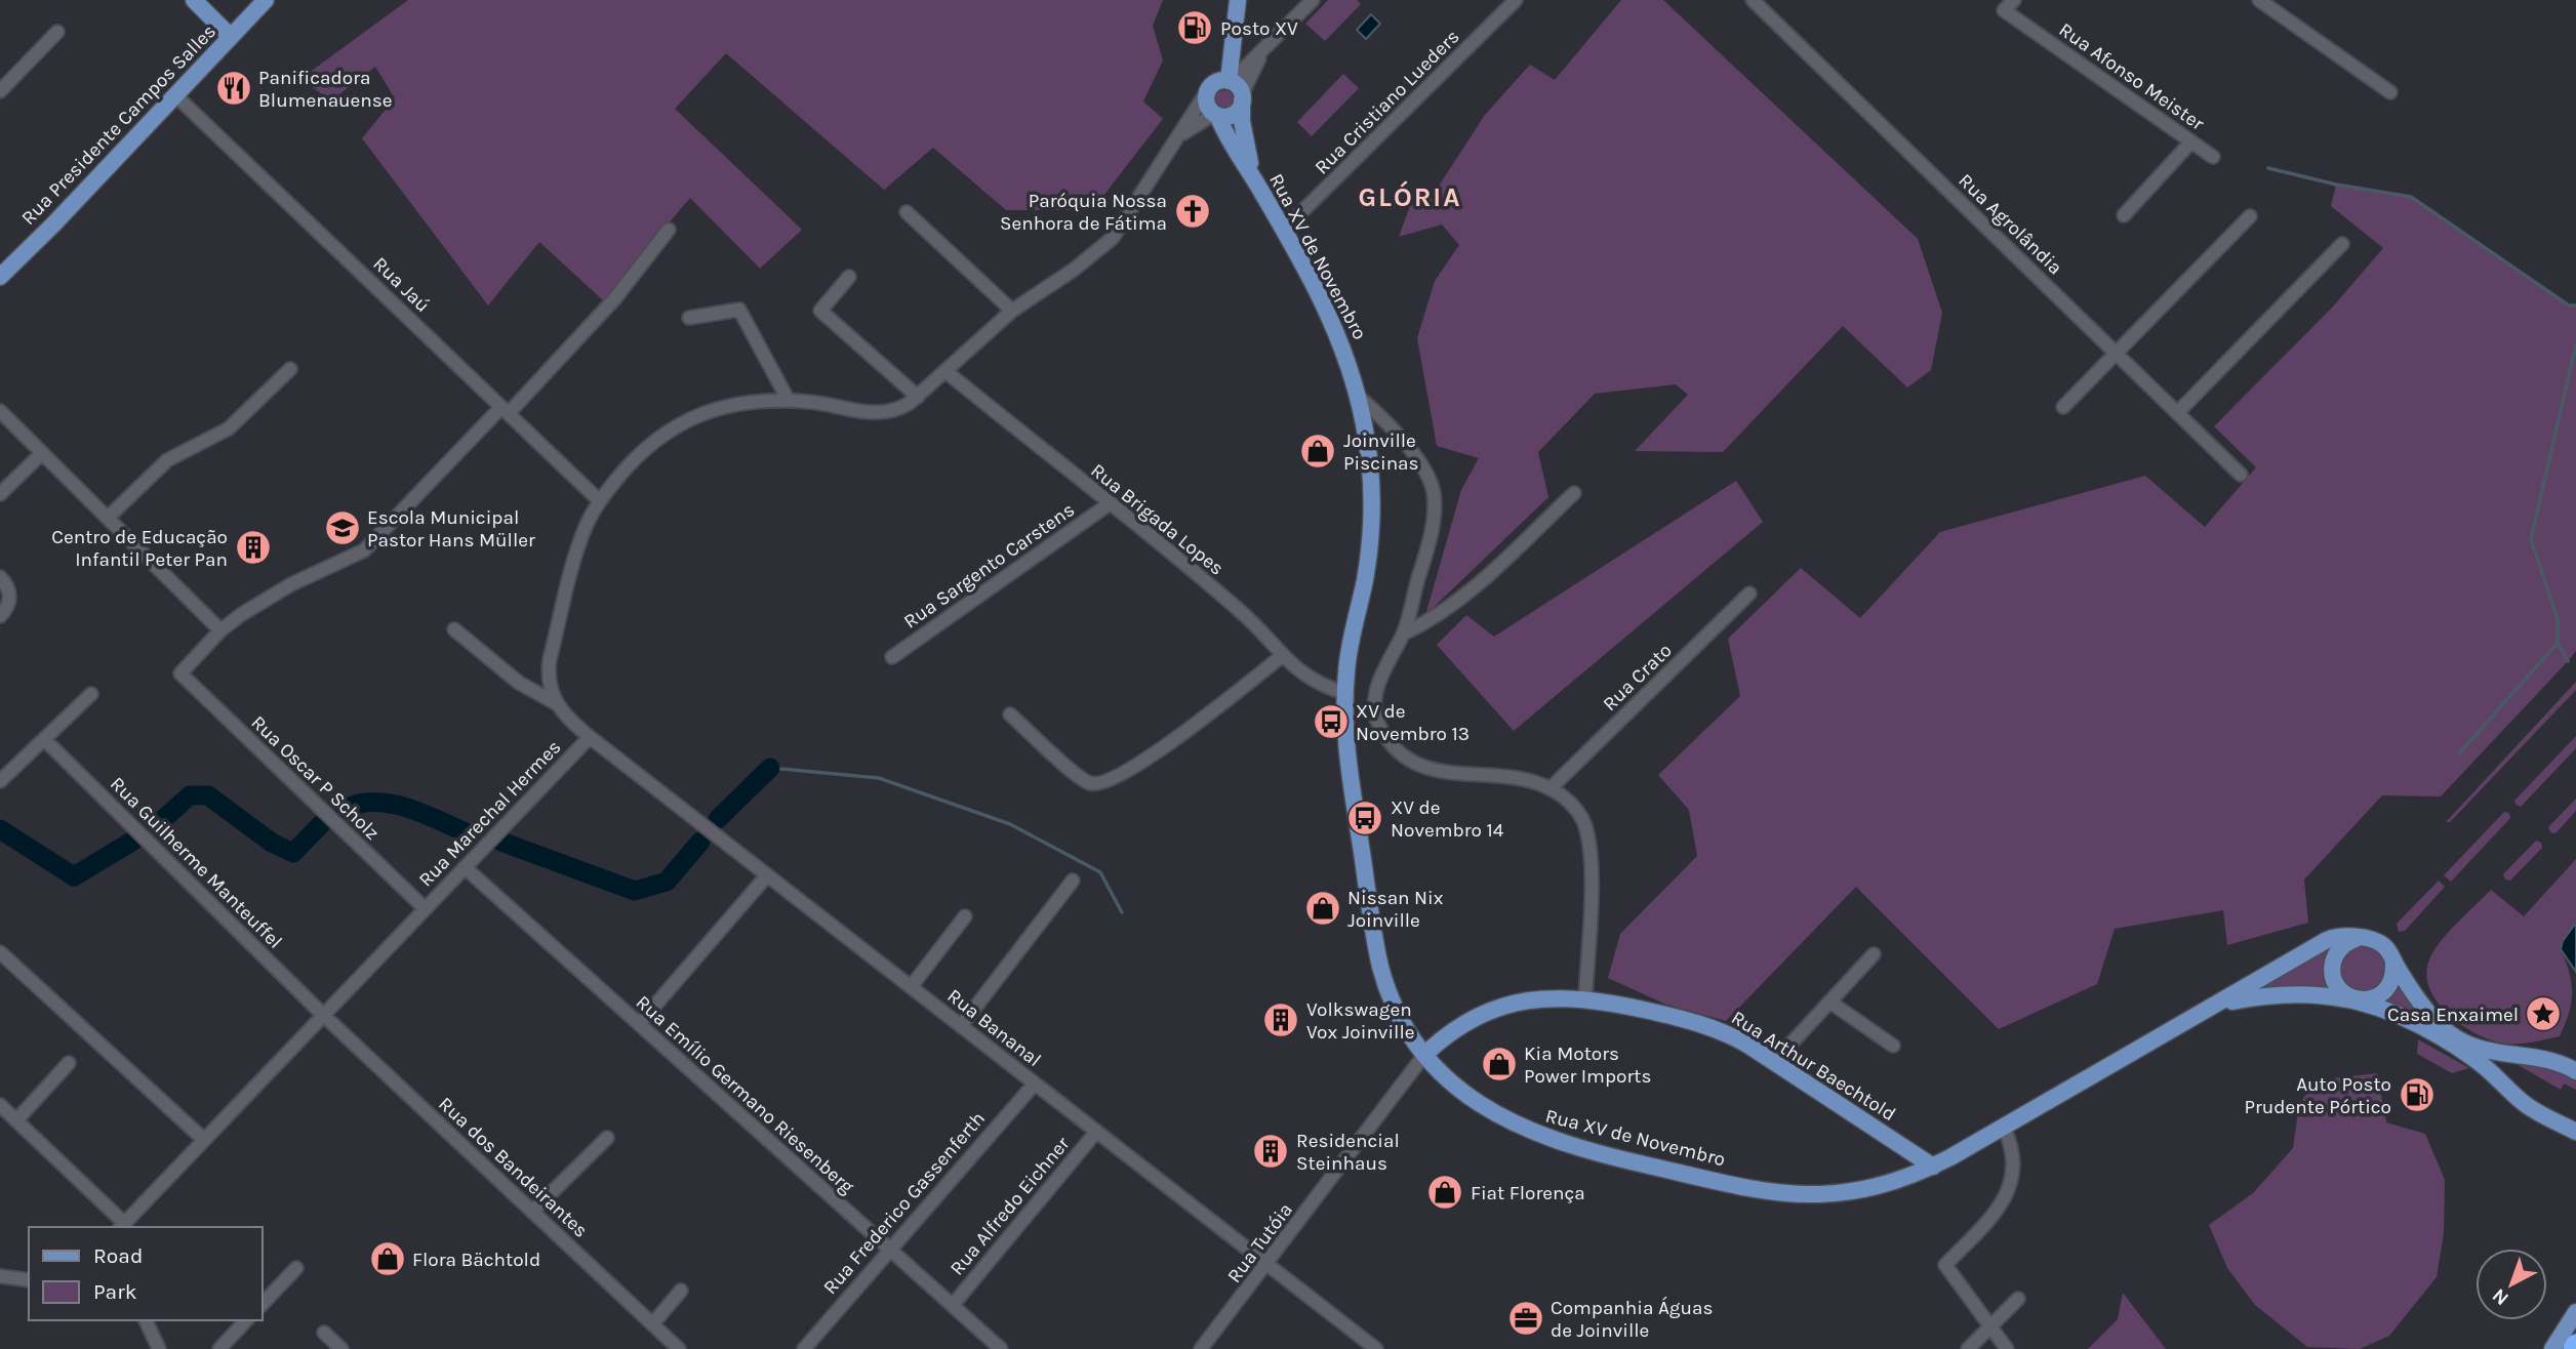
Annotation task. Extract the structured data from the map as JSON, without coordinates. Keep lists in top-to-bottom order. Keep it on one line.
{"streets":{"main road":["Rua Presidente Campos Salles","Rua XV de Novembro","Rua Arthur Baechtold"],"street":["Rua Afonso Meister","Rua Cristiano Lueders","Rua Agrolândia","Rua Jaú","Rua Brigada Lopes","Rua Sargento Carstens","Rua Crato","Rua Oscar P Scholz","Rua Marechal Hermes","Rua Guilherme Manteuffel","Rua Bananal","Rua Emílio Germano Riesenberg","Rua dos Bandeirantes","Rua Frederico Gassenferth","Rua Alfredo Eichner","Rua Tutóia"]},"crossings":[["Rua Cristiano Lueders","Rua XV de Novembro"],["Rua Presidente Campos Salles","Rua Jaú"],["Rua XV de Novembro","Rua Brigada Lopes"],["Rua XV de Novembro","Rua Arthur Baechtold"],["Rua XV de Novembro","Rua Tutóia"],["Rua Brigada Lopes","Rua Sargento Carstens"],["Rua Oscar P Scholz","Rua Marechal Hermes"],["Rua Marechal Hermes","Rua Guilherme Manteuffel"],["Rua Marechal Hermes","Rua Bananal"],["Rua Marechal Hermes","Rua Emílio Germano Riesenberg"],["Rua Marechal Hermes","Rua dos Bandeirantes"],["Rua Guilherme Manteuffel","Rua dos Bandeirantes"],["Rua Bananal","Rua Frederico Gassenferth"],["Rua Bananal","Rua Alfredo Eichner"],["Rua Bananal","Rua Tutóia"],["Rua Arthur Baechtold","Rua Tutóia"],["Rua Emílio Germano Riesenberg","Rua Frederico Gassenferth"],["Rua Emílio Germano Riesenberg","Rua Alfredo Eichner"]],"districts":["GLÓRIA"],"places":{"fuel station":["Posto XV","Auto Posto Prudente Pórtico"],"restaurant":["Panificadora Blumenauense"],"church":["Paróquia Nossa Senhora de Fátima"],"shop":["Joinville Piscinas","Nissan Nix Joinville","Kia Motors Power Imports","Fiat Florença","Flora Bächtold"],"school or university":["Escola Municipal Pastor Hans Müller"],"building":["Centro de Educação Infantil Peter Pan","Volkswagen Vox Joinville","Residencial Steinhaus"],"bus stop":["XV de Novembro 13","XV de Novembro 14"],"place":["Casa Enxaimel"],"office":["Companhia Águas de Joinville"]},"legend":["Road","Park"],"north":"bottom left"}
